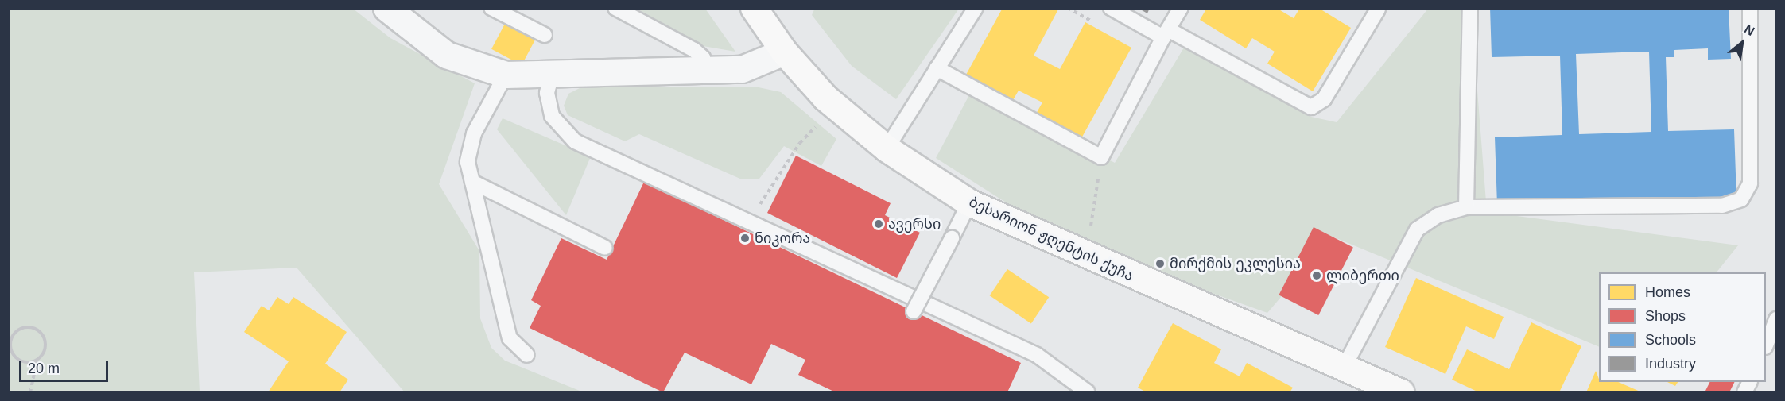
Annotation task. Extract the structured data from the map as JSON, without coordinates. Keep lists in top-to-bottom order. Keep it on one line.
{"streets":{"main road":["ბესარიონ ჟღენტის ქუჩა"]},"places":["ავერსი","ნიკორა","მირქმის ეკლესია","ლიბერთი"],"legend":["Homes","Shops","Schools","Industry"],"scale_bar":"20 m","north":"top right"}
